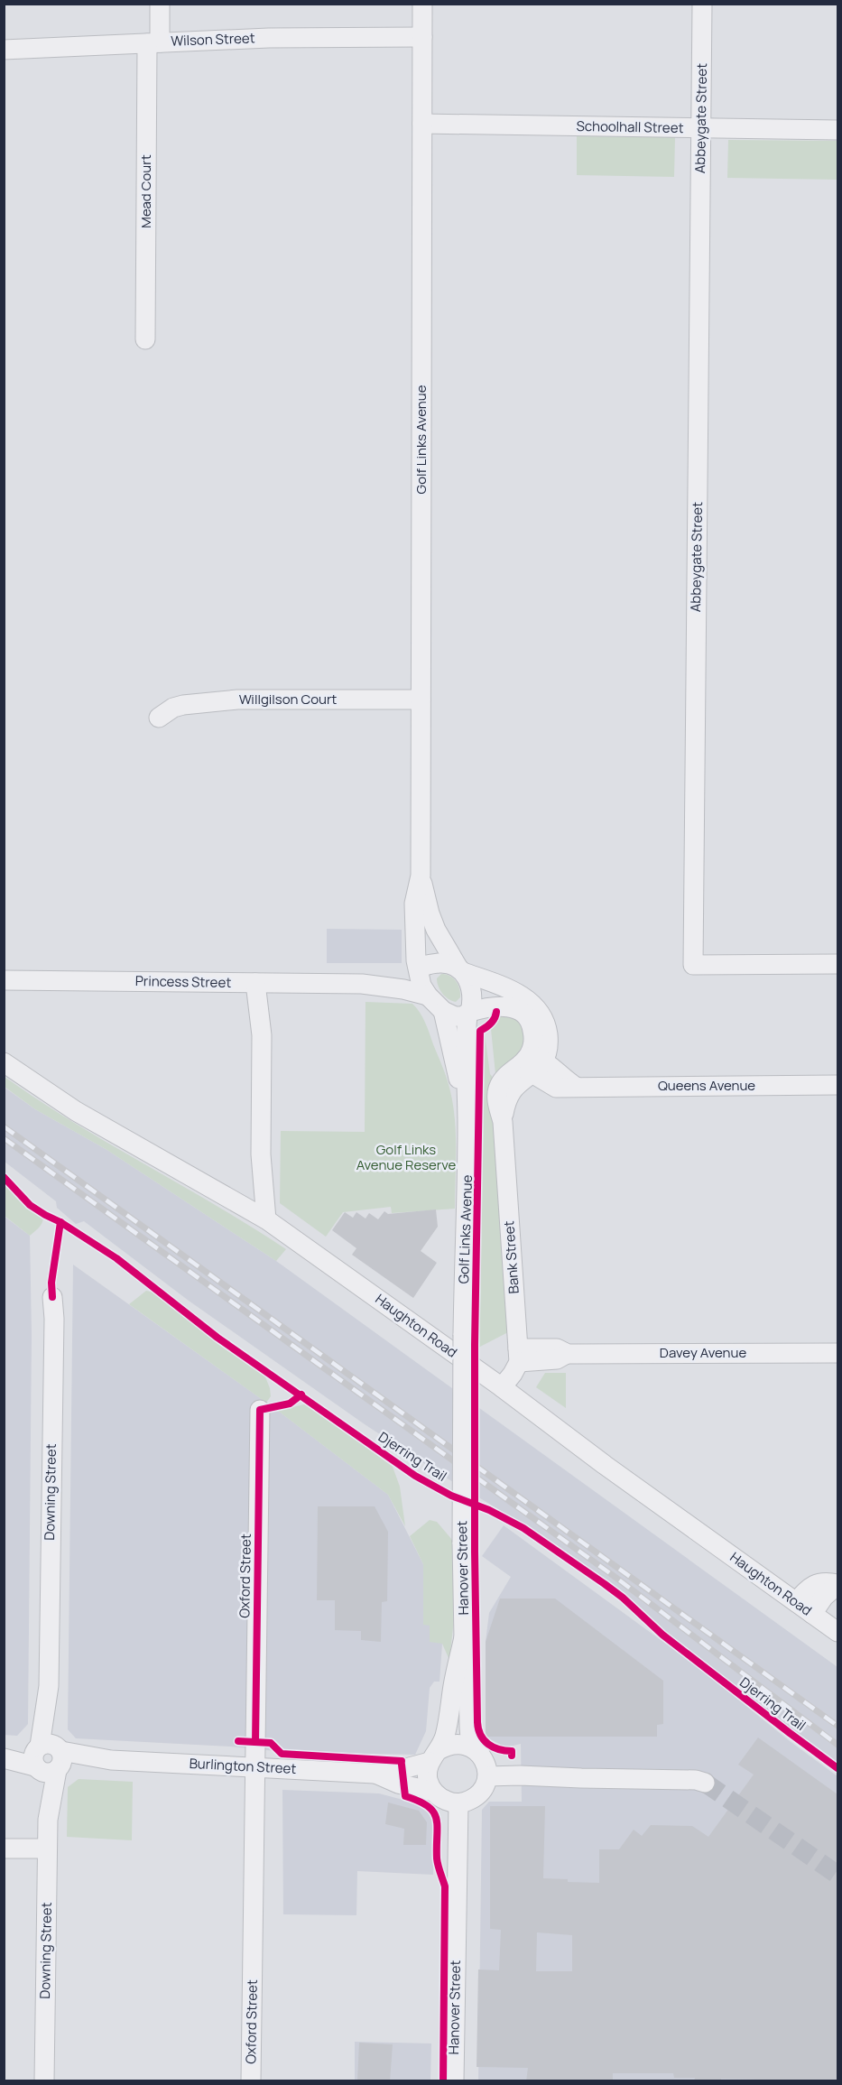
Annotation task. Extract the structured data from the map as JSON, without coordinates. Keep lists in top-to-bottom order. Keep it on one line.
{"streets":{"street":["Wilson Street","Abbeygate Street","Schoolhall Street","Mead Court","Golf Links Avenue","Willgilson Court","Princess Street","Queens Avenue","Bank Street","Haughton Road","Davey Avenue","Downing Street","Hanover Street","Oxford Street","Burlington Street"],"cycle path":["Djerring Trail"]},"crossings":[["Wilson Street","Mead Court"],["Wilson Street","Golf Links Avenue"],["Abbeygate Street","Schoolhall Street"],["Schoolhall Street","Golf Links Avenue"],["Golf Links Avenue","Willgilson Court"],["Golf Links Avenue","Princess Street"],["Golf Links Avenue","Hanover Street"],["Queens Avenue","Bank Street"],["Bank Street","Davey Avenue"],["Downing Street","Burlington Street"],["Hanover Street","Burlington Street"],["Oxford Street","Burlington Street"]],"parks":["Golf Links Avenue Reserve"]}
